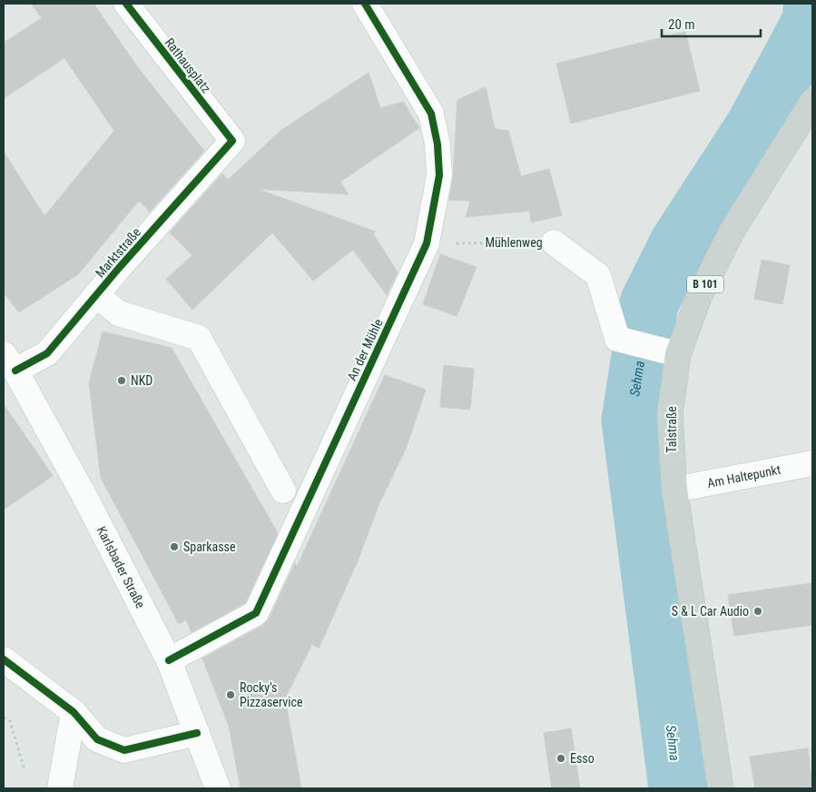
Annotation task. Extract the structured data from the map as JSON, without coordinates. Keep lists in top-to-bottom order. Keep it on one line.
{"streets":{"main road":["B 101","Talstraße"],"street":["Rathausplatz","Mühlenweg","Marktstraße","An der Mühle","Am Haltepunkt","Karlsbader Straße"]},"crossings":[["Rathausplatz","Marktstraße"],["Mühlenweg","An der Mühle"],["Mühlenweg","Talstraße"],["Marktstraße","Karlsbader Straße"],["An der Mühle","Karlsbader Straße"],["Talstraße","Am Haltepunkt"]],"water":["Sehma"],"places":["NKD","Sparkasse","S & L Car Audio","Rocky's Pizzaservice","Esso"],"scale_bar":"20 m"}
